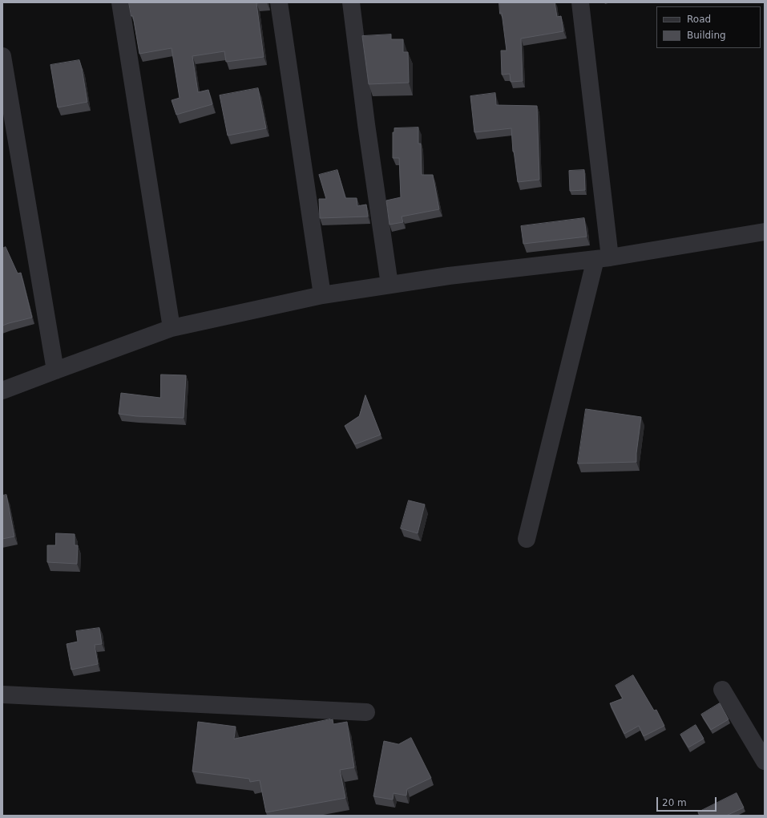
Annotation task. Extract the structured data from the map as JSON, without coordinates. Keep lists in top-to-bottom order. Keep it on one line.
{"legend":["Road","Building"],"scale_bar":"20 m"}
